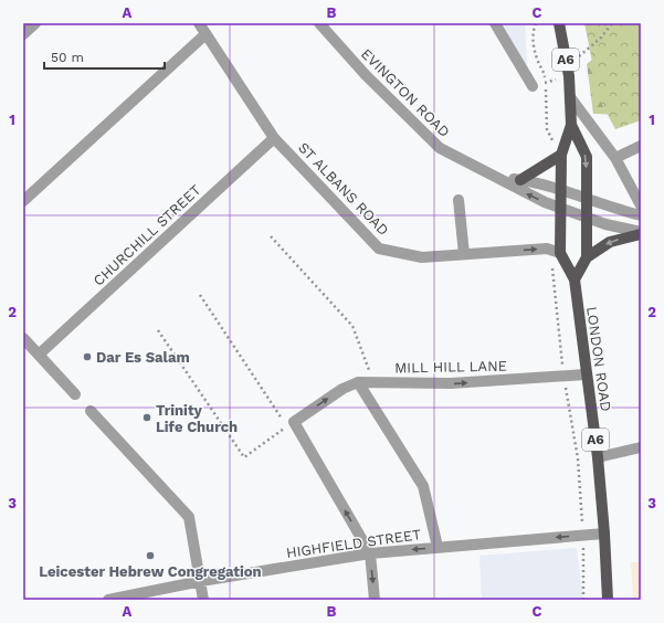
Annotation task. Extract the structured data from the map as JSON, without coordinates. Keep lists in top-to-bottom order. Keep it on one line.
{"streets":{"main road":["A6","LONDON ROAD"],"street":["EVINGTON ROAD","ST ALBANS ROAD","CHURCHILL STREET","MILL HILL LANE","HIGHFIELD STREET"]},"crossings":[["EVINGTON ROAD","LONDON ROAD"],["ST ALBANS ROAD","CHURCHILL STREET"],["ST ALBANS ROAD","LONDON ROAD"],["LONDON ROAD","MILL HILL LANE"],["LONDON ROAD","HIGHFIELD STREET"]],"one_way":["MILL HILL LANE","HIGHFIELD STREET"],"places":["Dar Es Salam","Trinity Life Church","Leicester Hebrew Congregation"],"scale_bar":"50 m","grid":{"columns":["A","B","C"],"rows":["1","2","3"]}}
